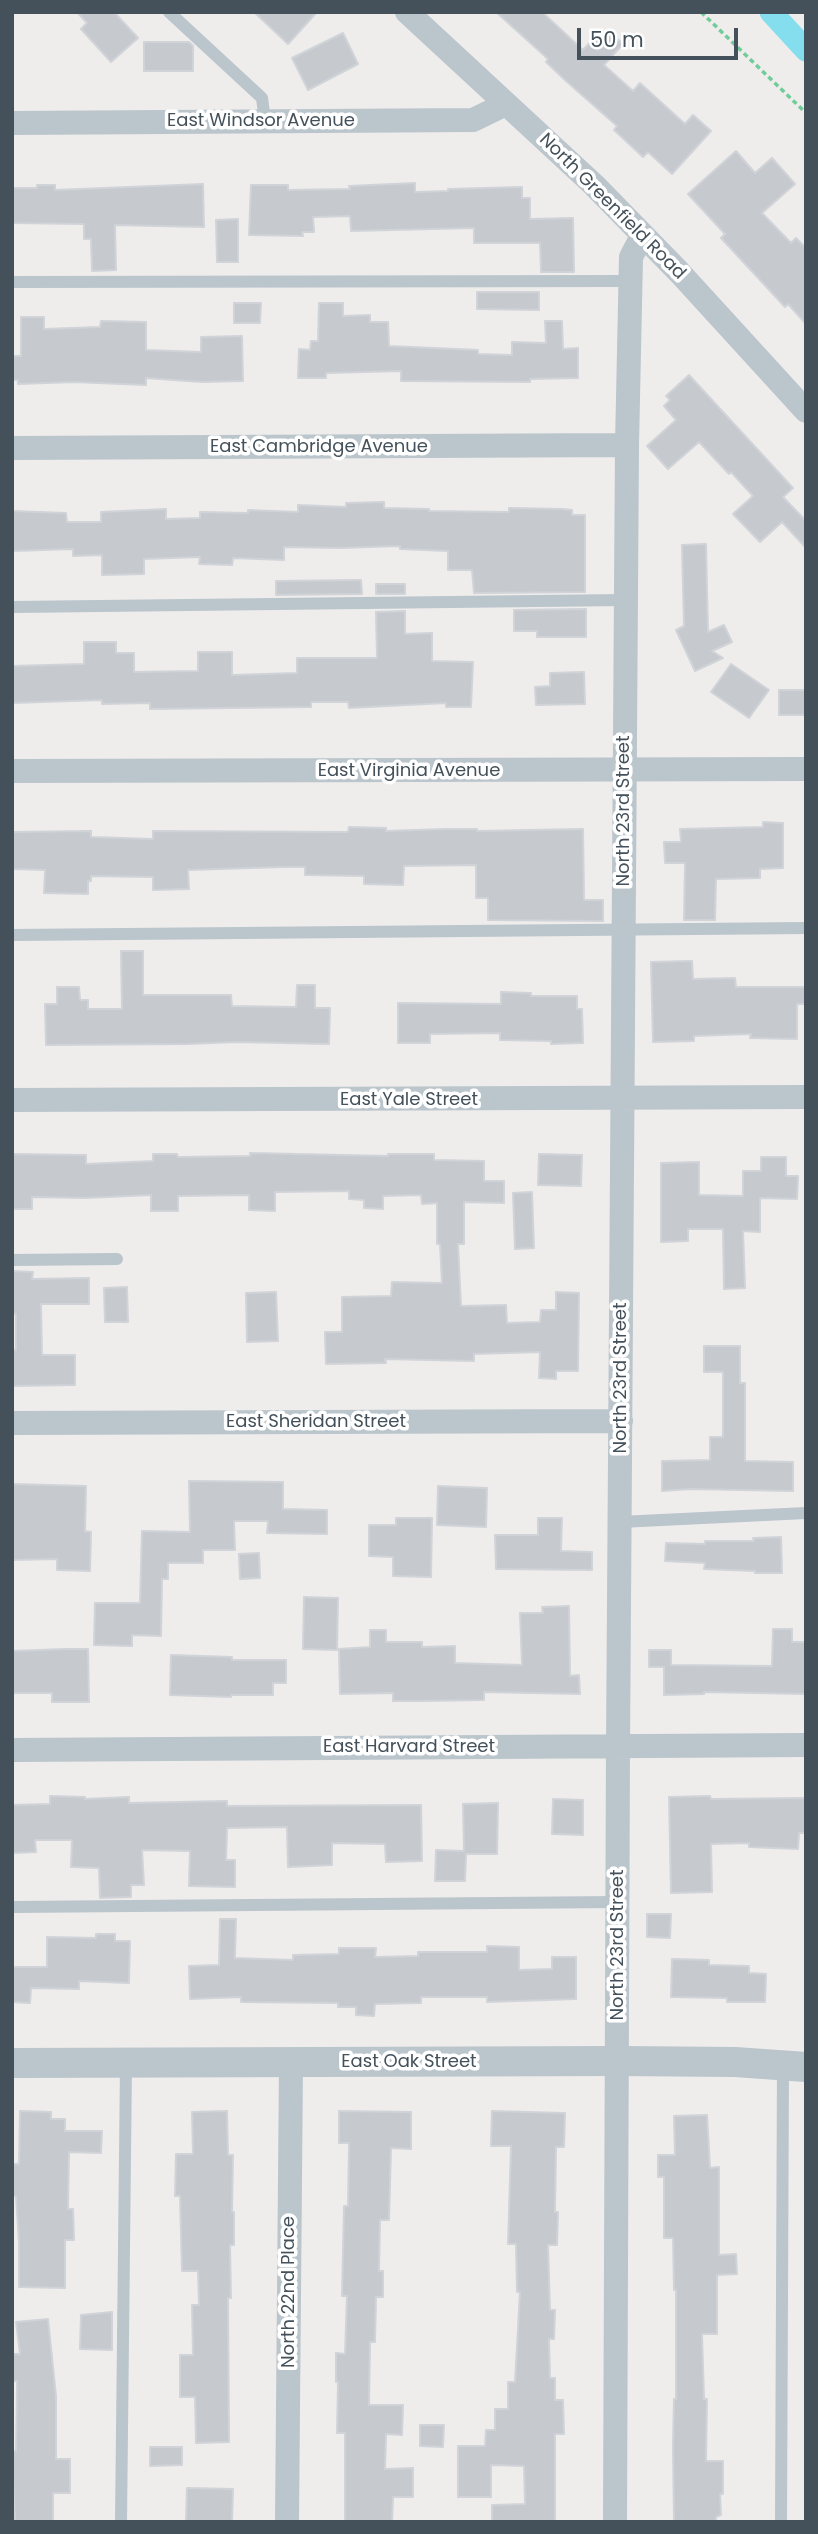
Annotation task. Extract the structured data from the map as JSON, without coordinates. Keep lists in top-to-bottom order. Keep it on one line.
{"streets":{"street":["East Windsor Avenue","North Greenfield Road","East Cambridge Avenue","East Virginia Avenue","North 23rd Street","East Yale Street","East Sheridan Street","East Harvard Street","East Oak Street","North 22nd Place"]},"crossings":[["East Windsor Avenue","North Greenfield Road"],["North Greenfield Road","North 23rd Street"],["East Cambridge Avenue","North 23rd Street"],["East Virginia Avenue","North 23rd Street"],["North 23rd Street","East Yale Street"],["North 23rd Street","East Sheridan Street"],["North 23rd Street","East Harvard Street"],["North 23rd Street","East Oak Street"],["East Oak Street","North 22nd Place"]],"scale_bar":"50 m"}
